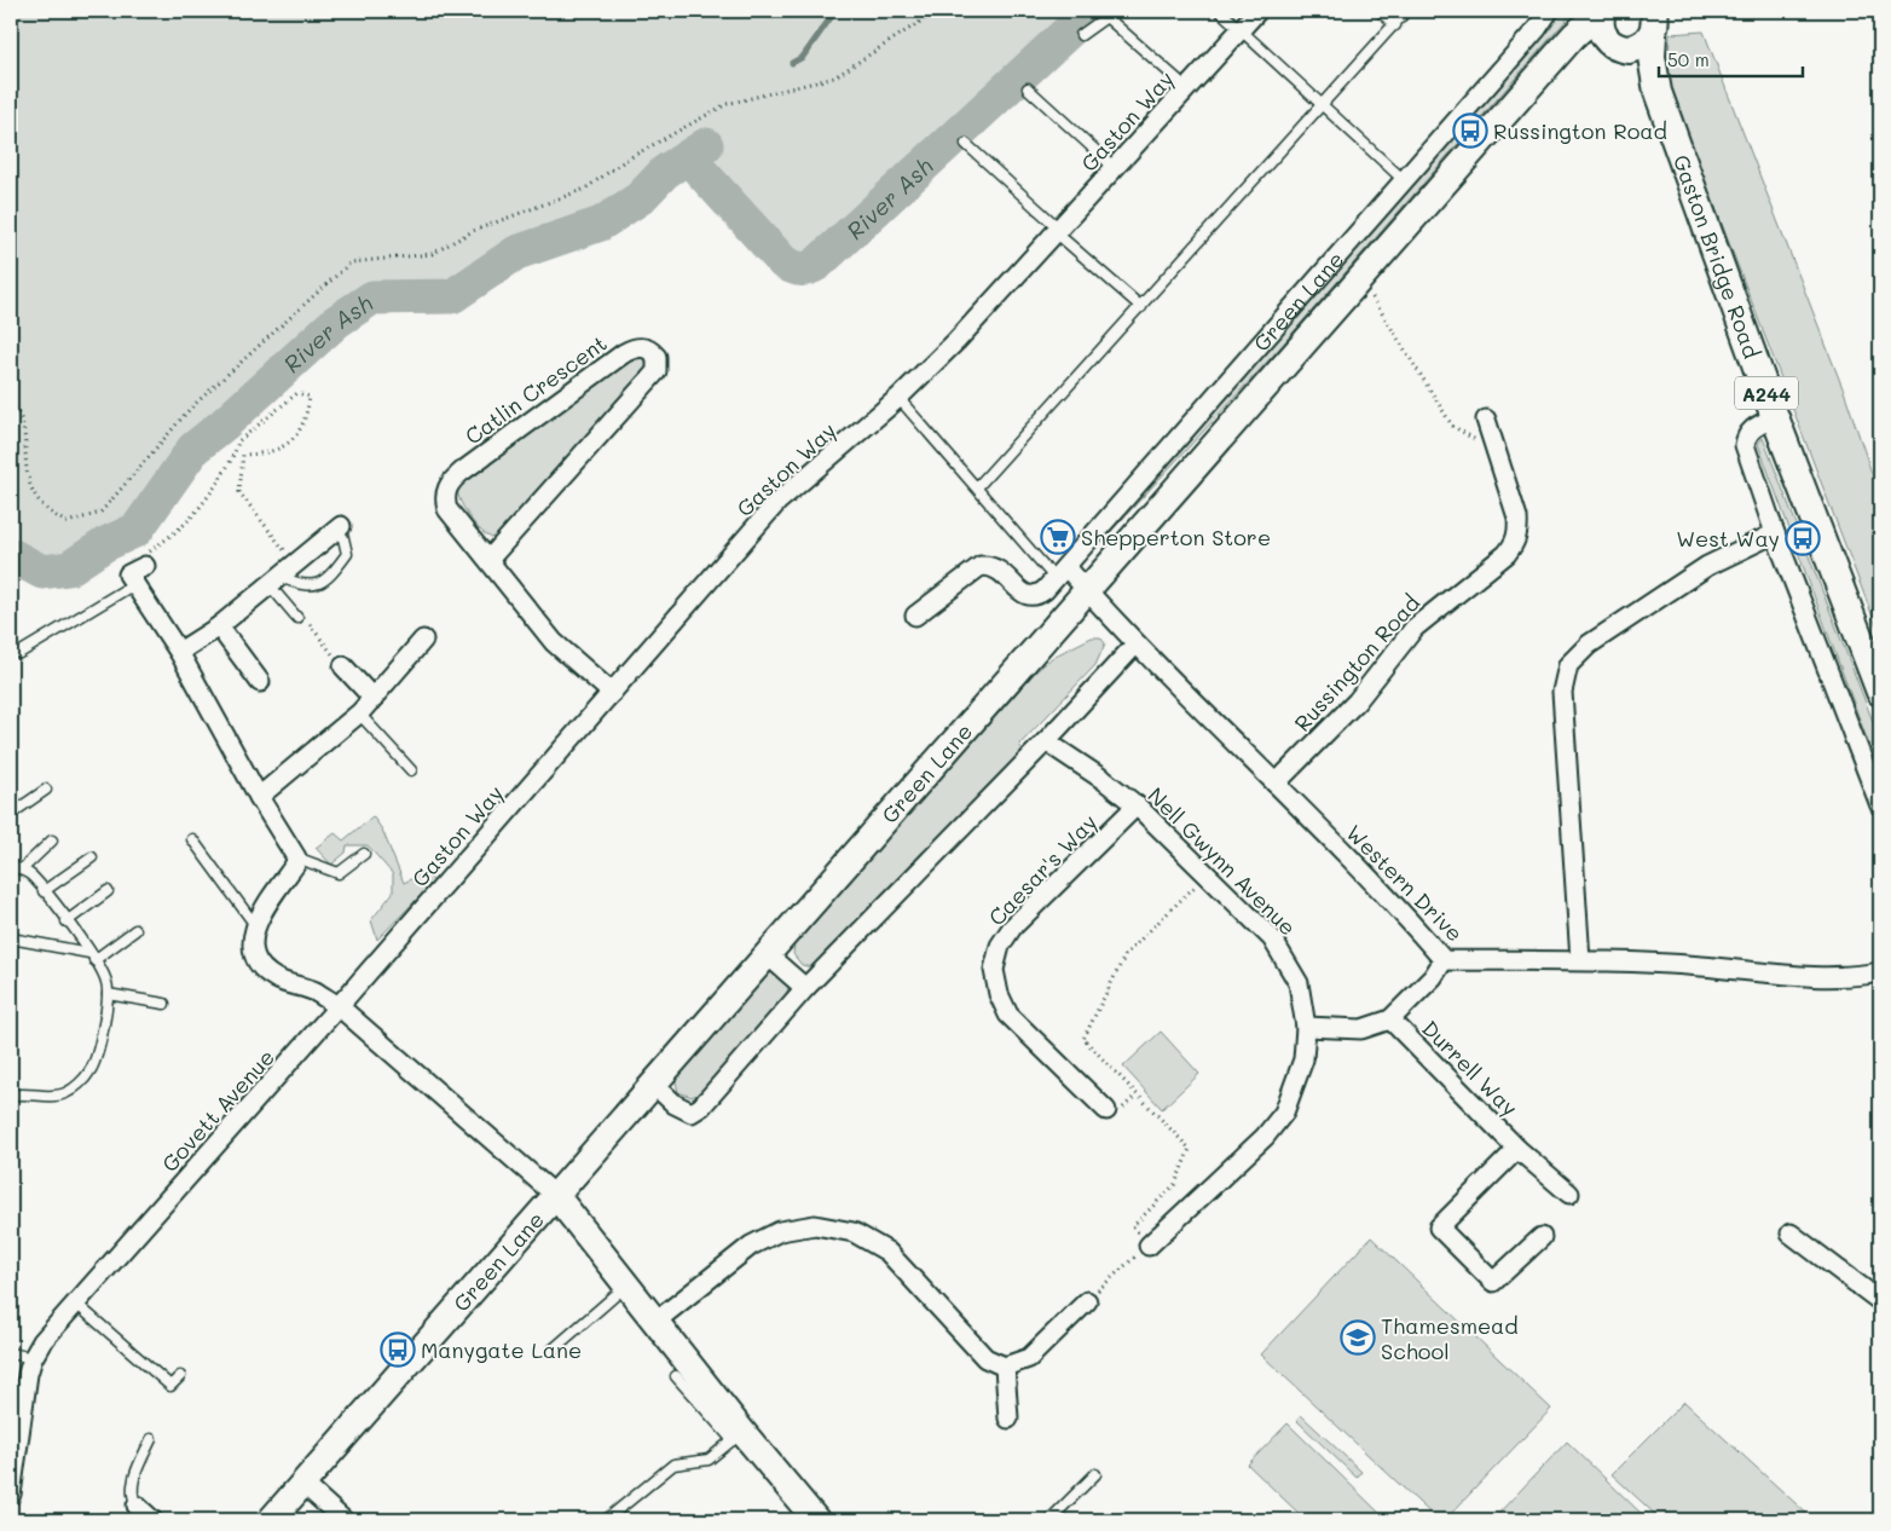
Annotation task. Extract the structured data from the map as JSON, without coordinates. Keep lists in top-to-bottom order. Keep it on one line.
{"streets":{"main road":["Gaston Bridge Road","Green Lane","A244"],"street":["Gaston Way","Catlin Crescent","Russington Road","Nell Gwynn Avenue","Caesar's Way","Western Drive","Durrell Way","Govett Avenue"]},"crossings":[["Gaston Way","Catlin Crescent"],["Gaston Way","Govett Avenue"],["Gaston Bridge Road","Green Lane"],["Green Lane","Western Drive"],["Russington Road","Western Drive"],["Nell Gwynn Avenue","Caesar's Way"],["Nell Gwynn Avenue","Durrell Way"],["Western Drive","Durrell Way"]],"water":["River Ash"],"places":{"bus stop":["Russington Road","West Way","Manygate Lane"],"supermarket":["Shepperton Store"],"school or university":["Thamesmead School"]},"scale_bar":"50 m"}
